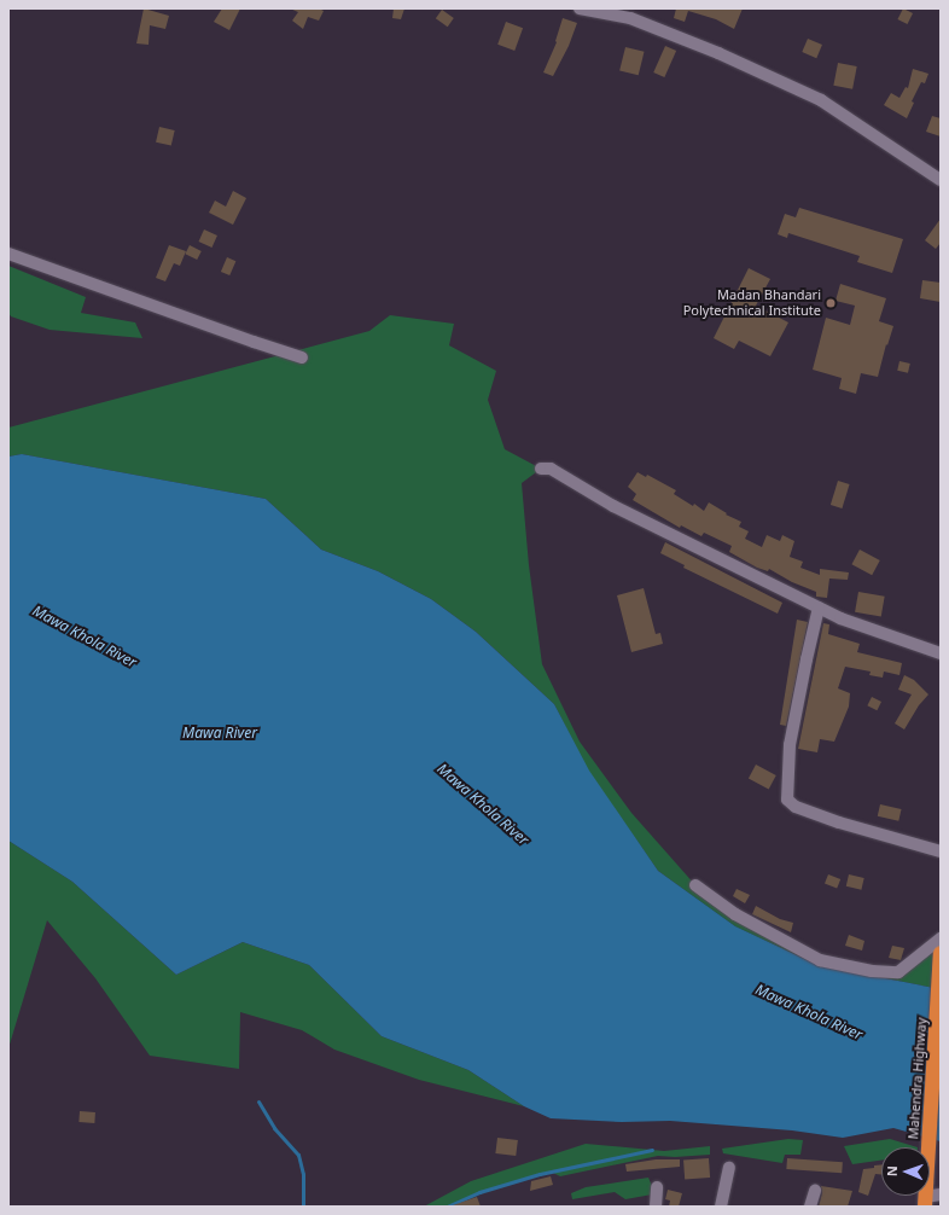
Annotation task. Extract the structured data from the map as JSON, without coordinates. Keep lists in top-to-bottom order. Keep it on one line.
{"streets":{"highway":["Mahendra Highway"]},"water":["Mawa Khola River","Mawa River"],"places":["Madan Bhandari Polytechnical Institute"],"north":"left"}
